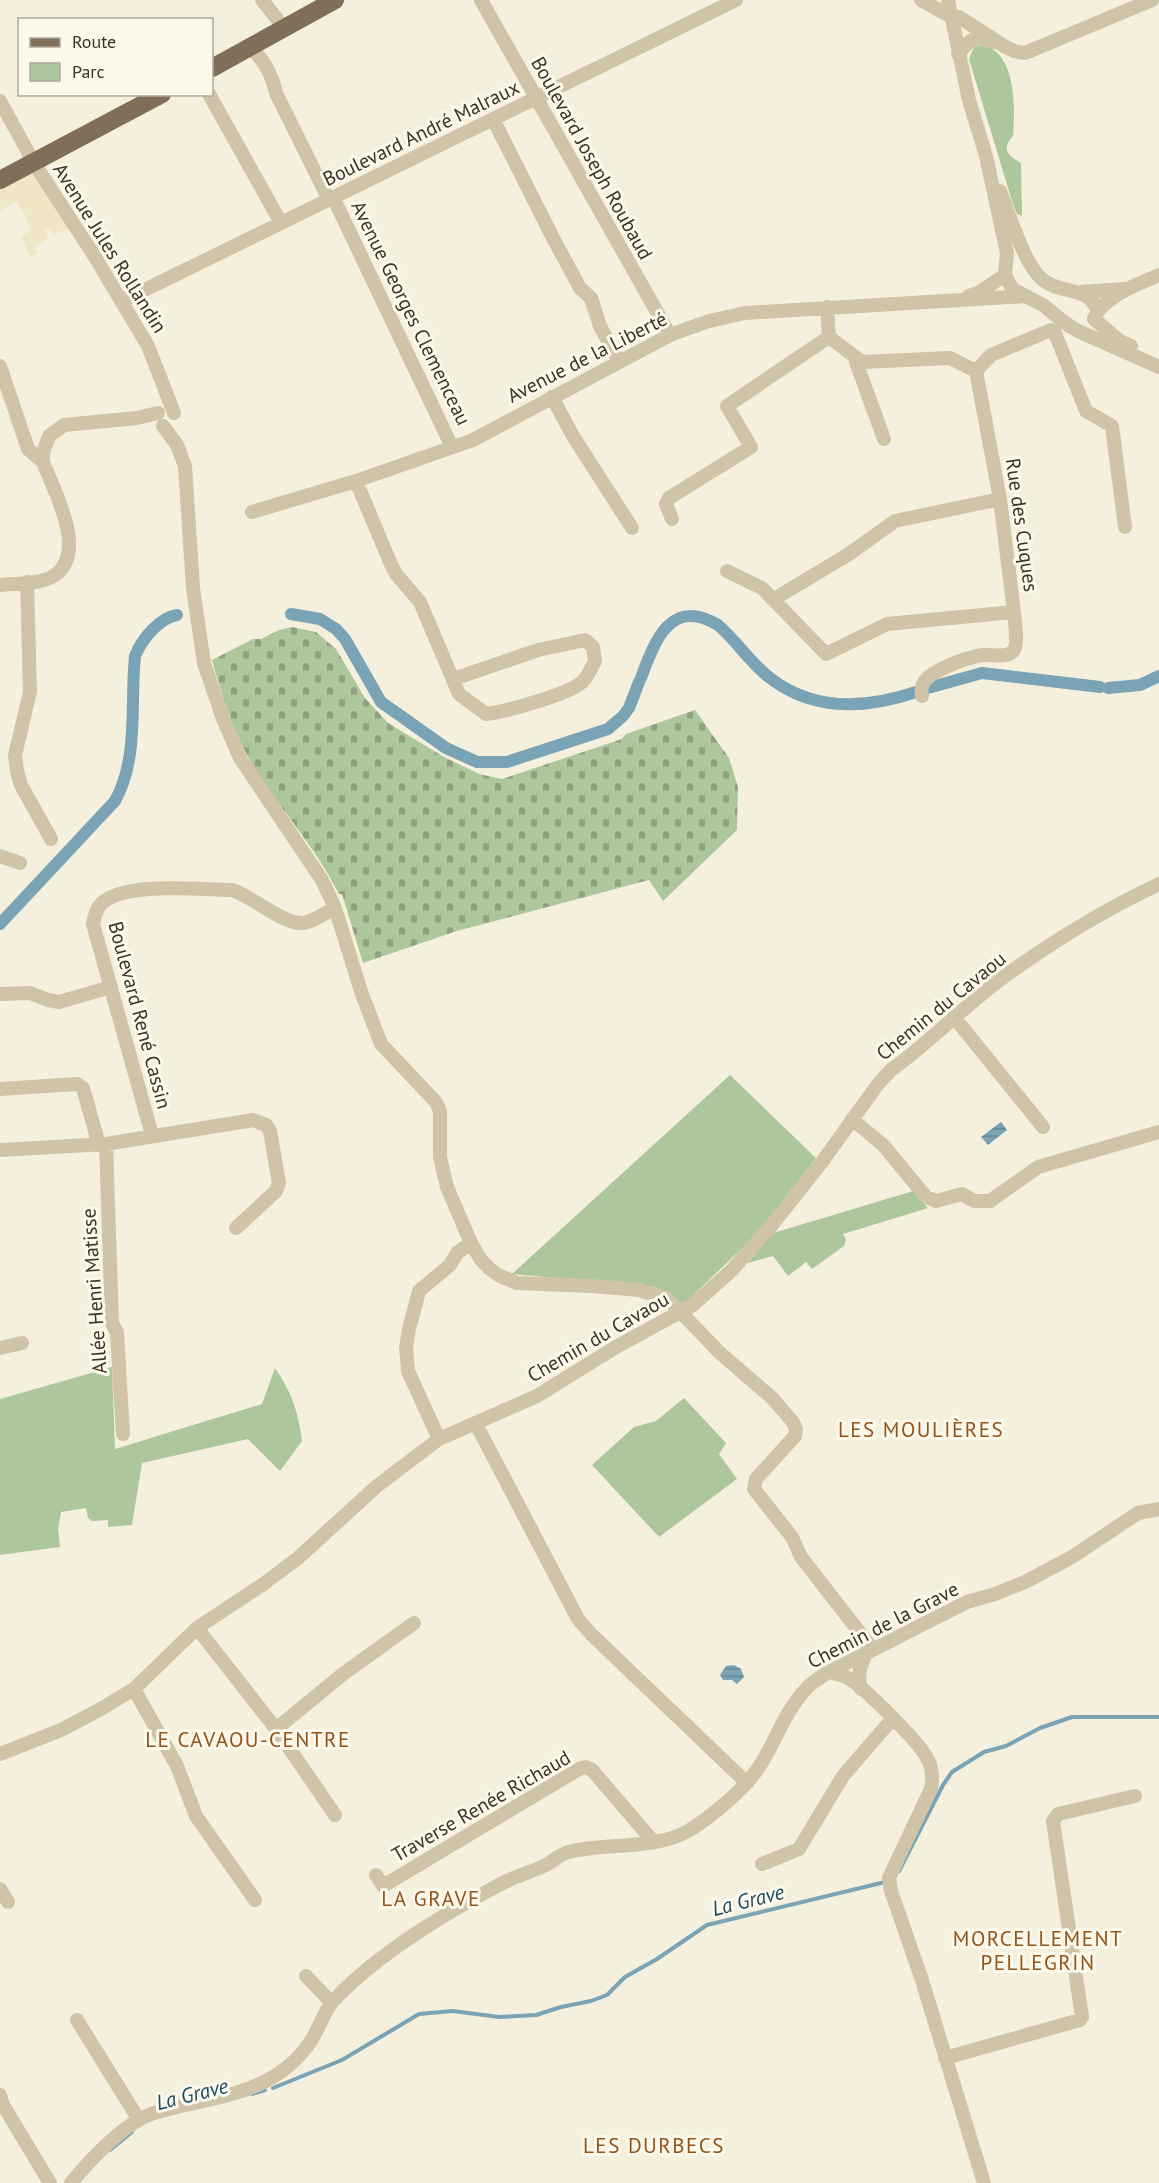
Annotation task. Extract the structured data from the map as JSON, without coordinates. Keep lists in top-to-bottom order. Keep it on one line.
{"streets":{"street":["Boulevard André Malraux","Boulevard Joseph Roubaud","Avenue Jules Rollandin","Avenue Georges Clemenceau","Avenue de la Liberté","Rue des Cuques","Chemin du Cavaou","Boulevard René Cassin","Allée Henri Matisse","Chemin de la Grave","Traverse Renée Richaud"]},"crossings":[["Boulevard André Malraux","Boulevard Joseph Roubaud"],["Boulevard André Malraux","Avenue Jules Rollandin"],["Boulevard André Malraux","Avenue Georges Clemenceau"],["Boulevard Joseph Roubaud","Avenue de la Liberté"],["Avenue Georges Clemenceau","Avenue de la Liberté"],["Chemin de la Grave","Traverse Renée Richaud"]],"districts":["LES MOULIÈRES","LE CAVAOU-CENTRE","LA GRAVE","MORCELLEMENT PELLEGRIN","LES DURBECS"],"water":["La Grave"],"legend":["Route","Parc"]}
